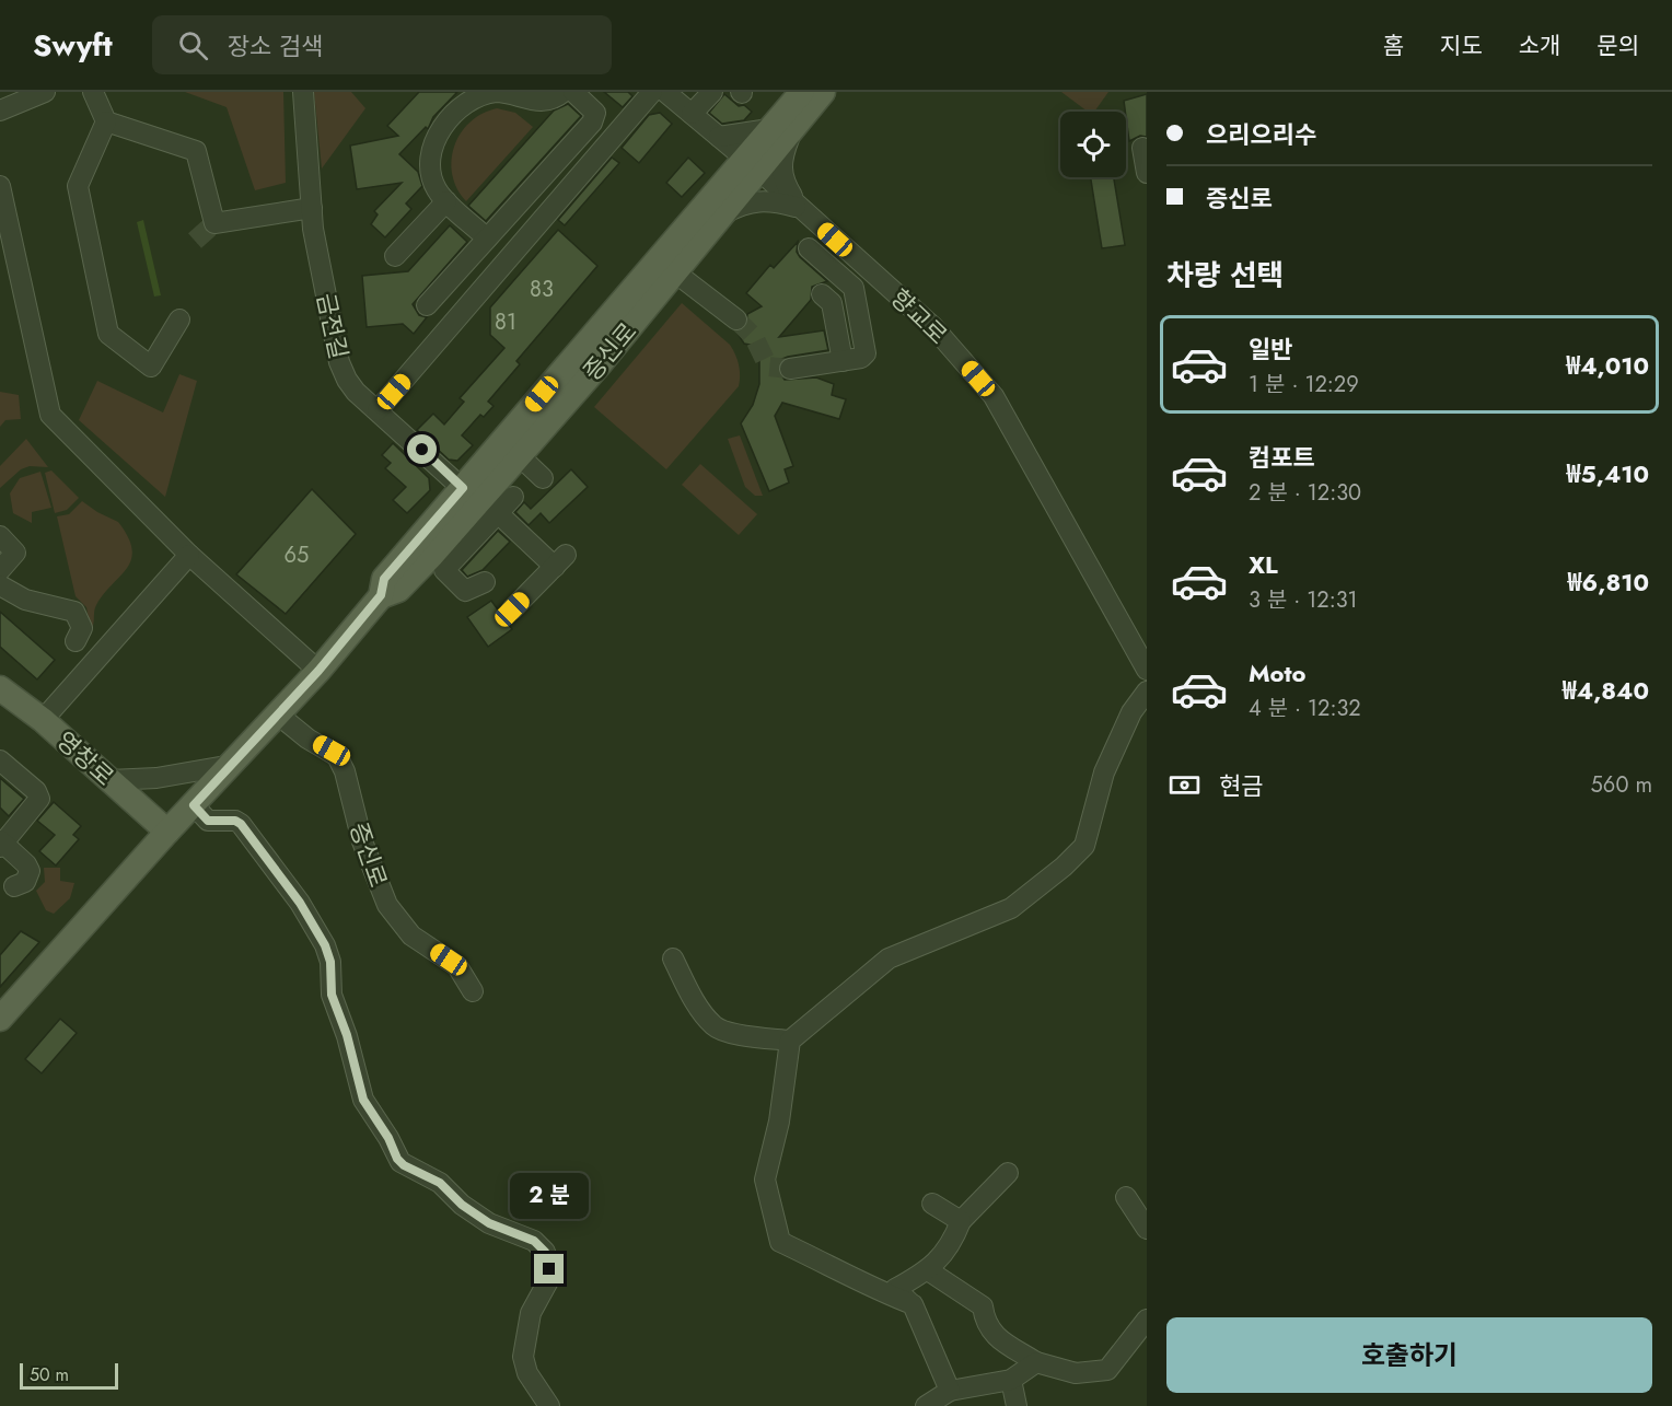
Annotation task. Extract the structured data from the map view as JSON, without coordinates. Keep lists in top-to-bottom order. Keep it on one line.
{"streets":{"main road":["증신로","영창로"],"street":["향교로","금전길"]},"crossings":[["향교로","증신로"],["금전길","증신로"],["증신로","영창로"]],"house_numbers":["83","81","65"],"scale_bar":"50 m","page":{"header":"Swyft","search":"장소 검색","nav":["홈","지도","소개","문의"],"banner":["으리으리수","증신로"],"heading":"차량 선택","list":[{"name":"일반","note":"1 분 · 12:29","value":"₩4,010"},{"name":"컴포트","note":"2 분 · 12:30","value":"₩5,410"},{"name":"XL","note":"3 분 · 12:31","value":"₩6,810"},{"name":"Moto","note":"4 분 · 12:32","value":"₩4,840"}],"pay":["현금","560 m"],"bubble":"2 분","buttons":"호출하기","scale":"50 m"}}
